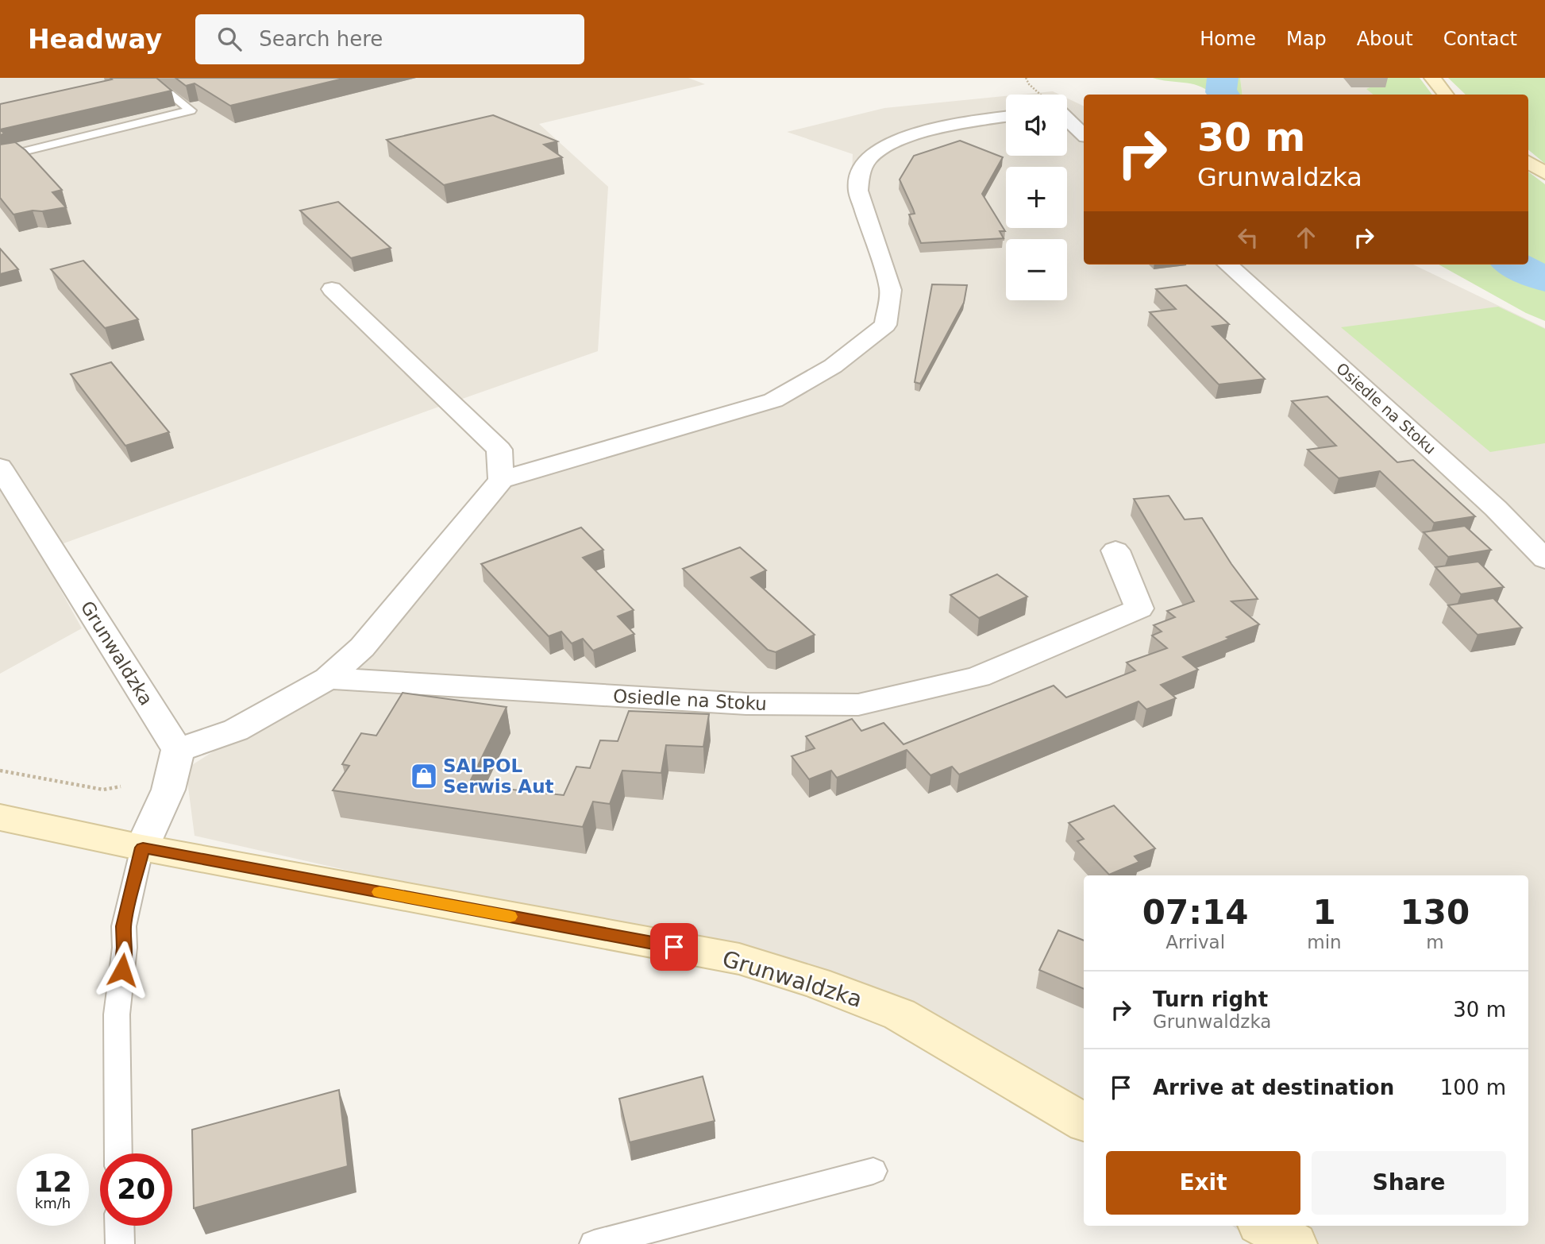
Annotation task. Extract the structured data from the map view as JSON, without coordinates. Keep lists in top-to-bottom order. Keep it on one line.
{"streets":{"main road":["Grunwaldzka"],"street":["Osiedle na Stoku"]},"places":{"shop":["SALPOL Serwis Aut"]},"page":{"header":"Headway","search":"Search here","nav":["Home","Map","About","Contact"],"map_buttons":["+","−"],"turn":["30 m","Grunwaldzka"],"eta":["07:14","Arrival","1","min","130","m"],"list":[{"name":"Turn right","note":"Grunwaldzka","value":"30 m"},{"name":"Arrive at destination","value":"100 m"}],"buttons":["Exit","Share"],"speed":"12 km/h","limit":"20"}}
